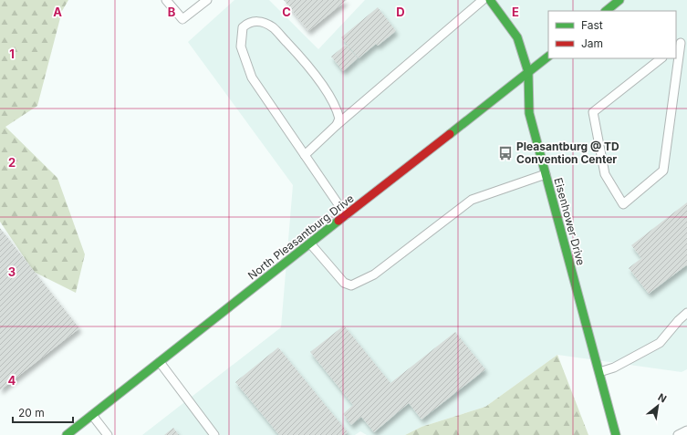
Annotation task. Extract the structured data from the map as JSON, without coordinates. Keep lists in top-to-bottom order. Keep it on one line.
{"streets":{"main road":["Eisenhower Drive","North Pleasantburg Drive"]},"crossings":[["Eisenhower Drive","North Pleasantburg Drive"]],"places":{"bus stop":["Pleasantburg @ TD Convention Center"]},"legend":["Fast","Jam"],"scale_bar":"20 m","north":"top right","grid":{"columns":["A","B","C","D","E"],"rows":["1","2","3","4"]}}
